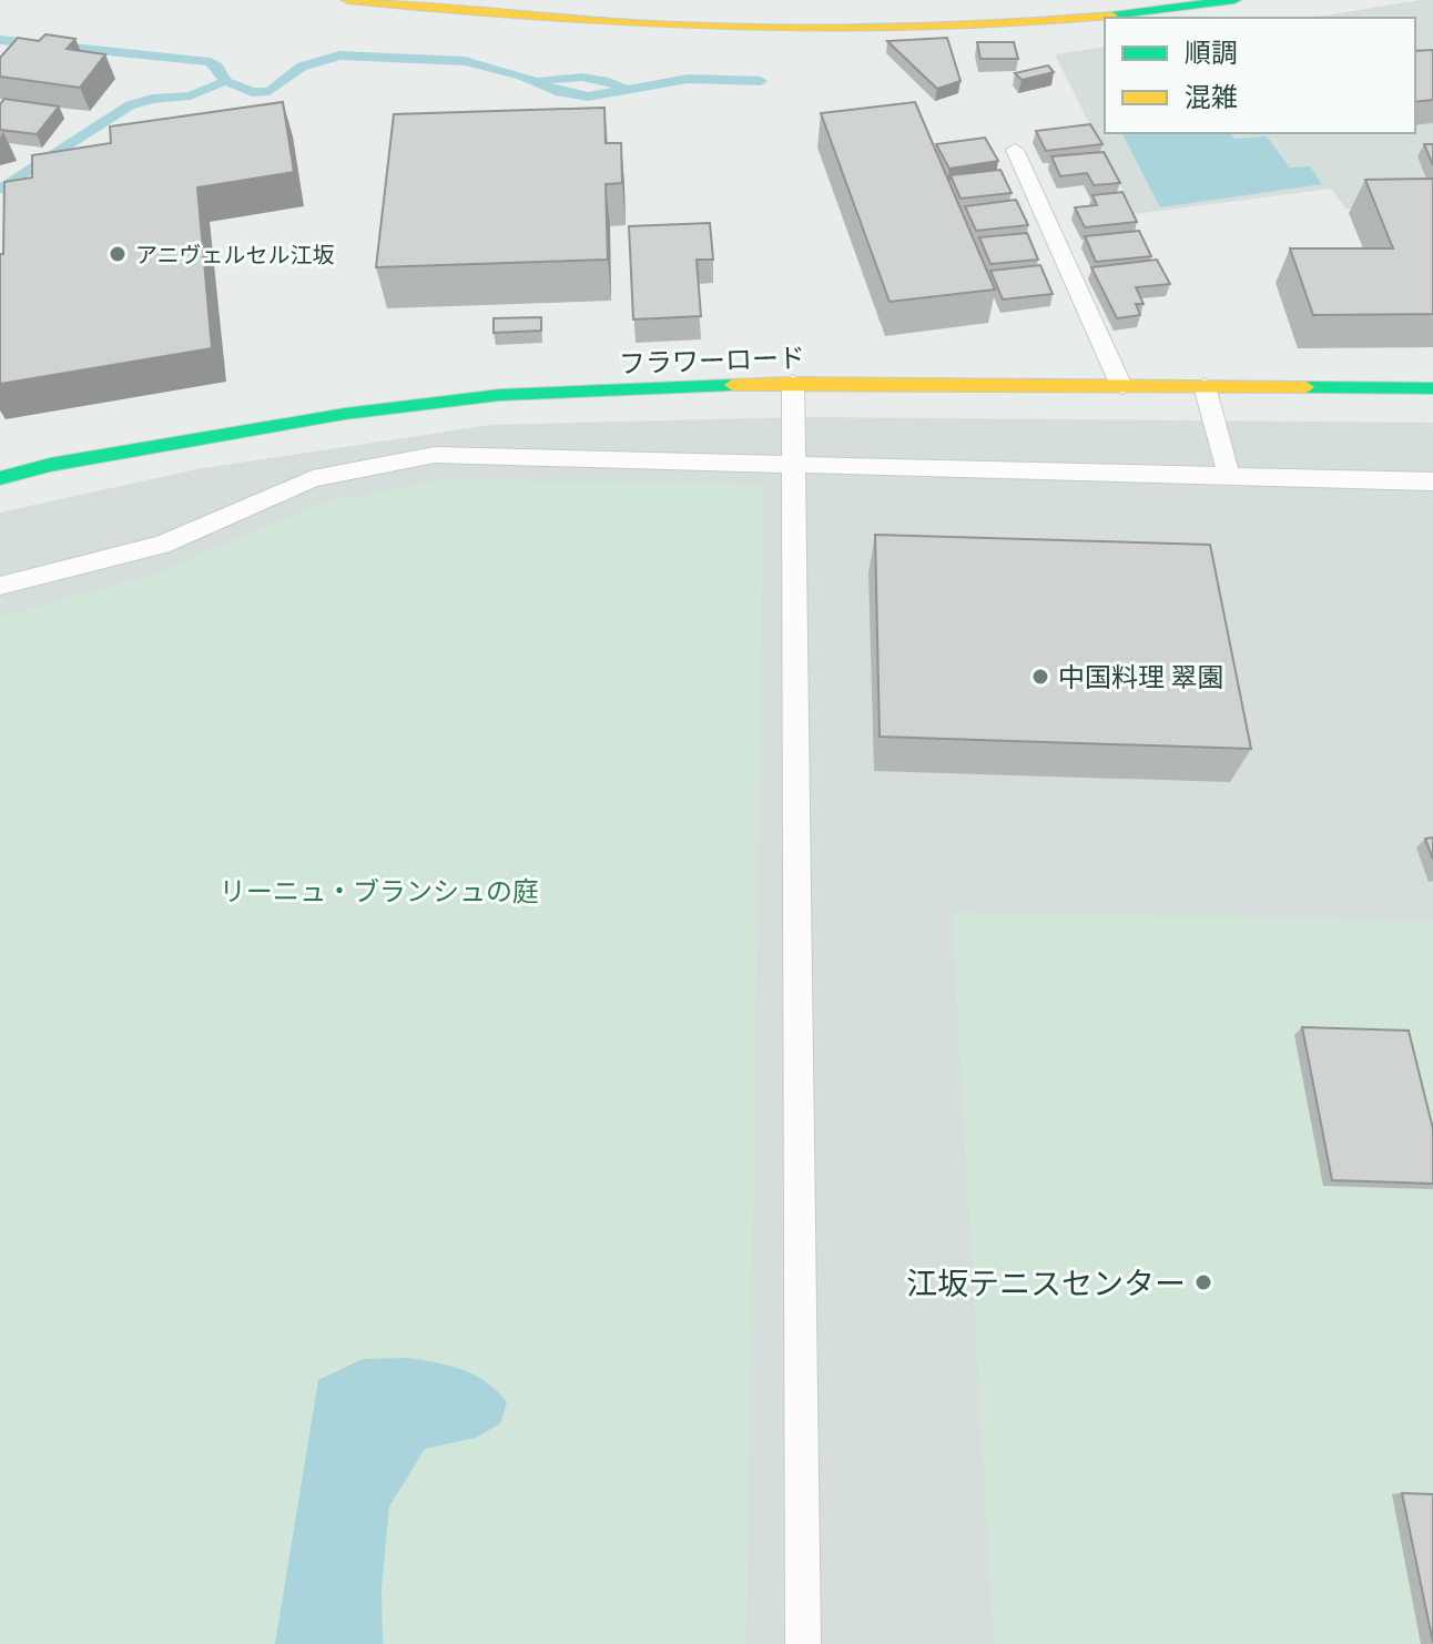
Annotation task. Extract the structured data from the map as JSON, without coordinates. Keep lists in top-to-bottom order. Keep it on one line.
{"streets":{"street":["フラワーロード"]},"parks":["リーニュ・ブランシュの庭"],"places":["アニヴェルセル江坂","中国料理 翠園","江坂テニスセンター"],"legend":["順調","混雑"]}
